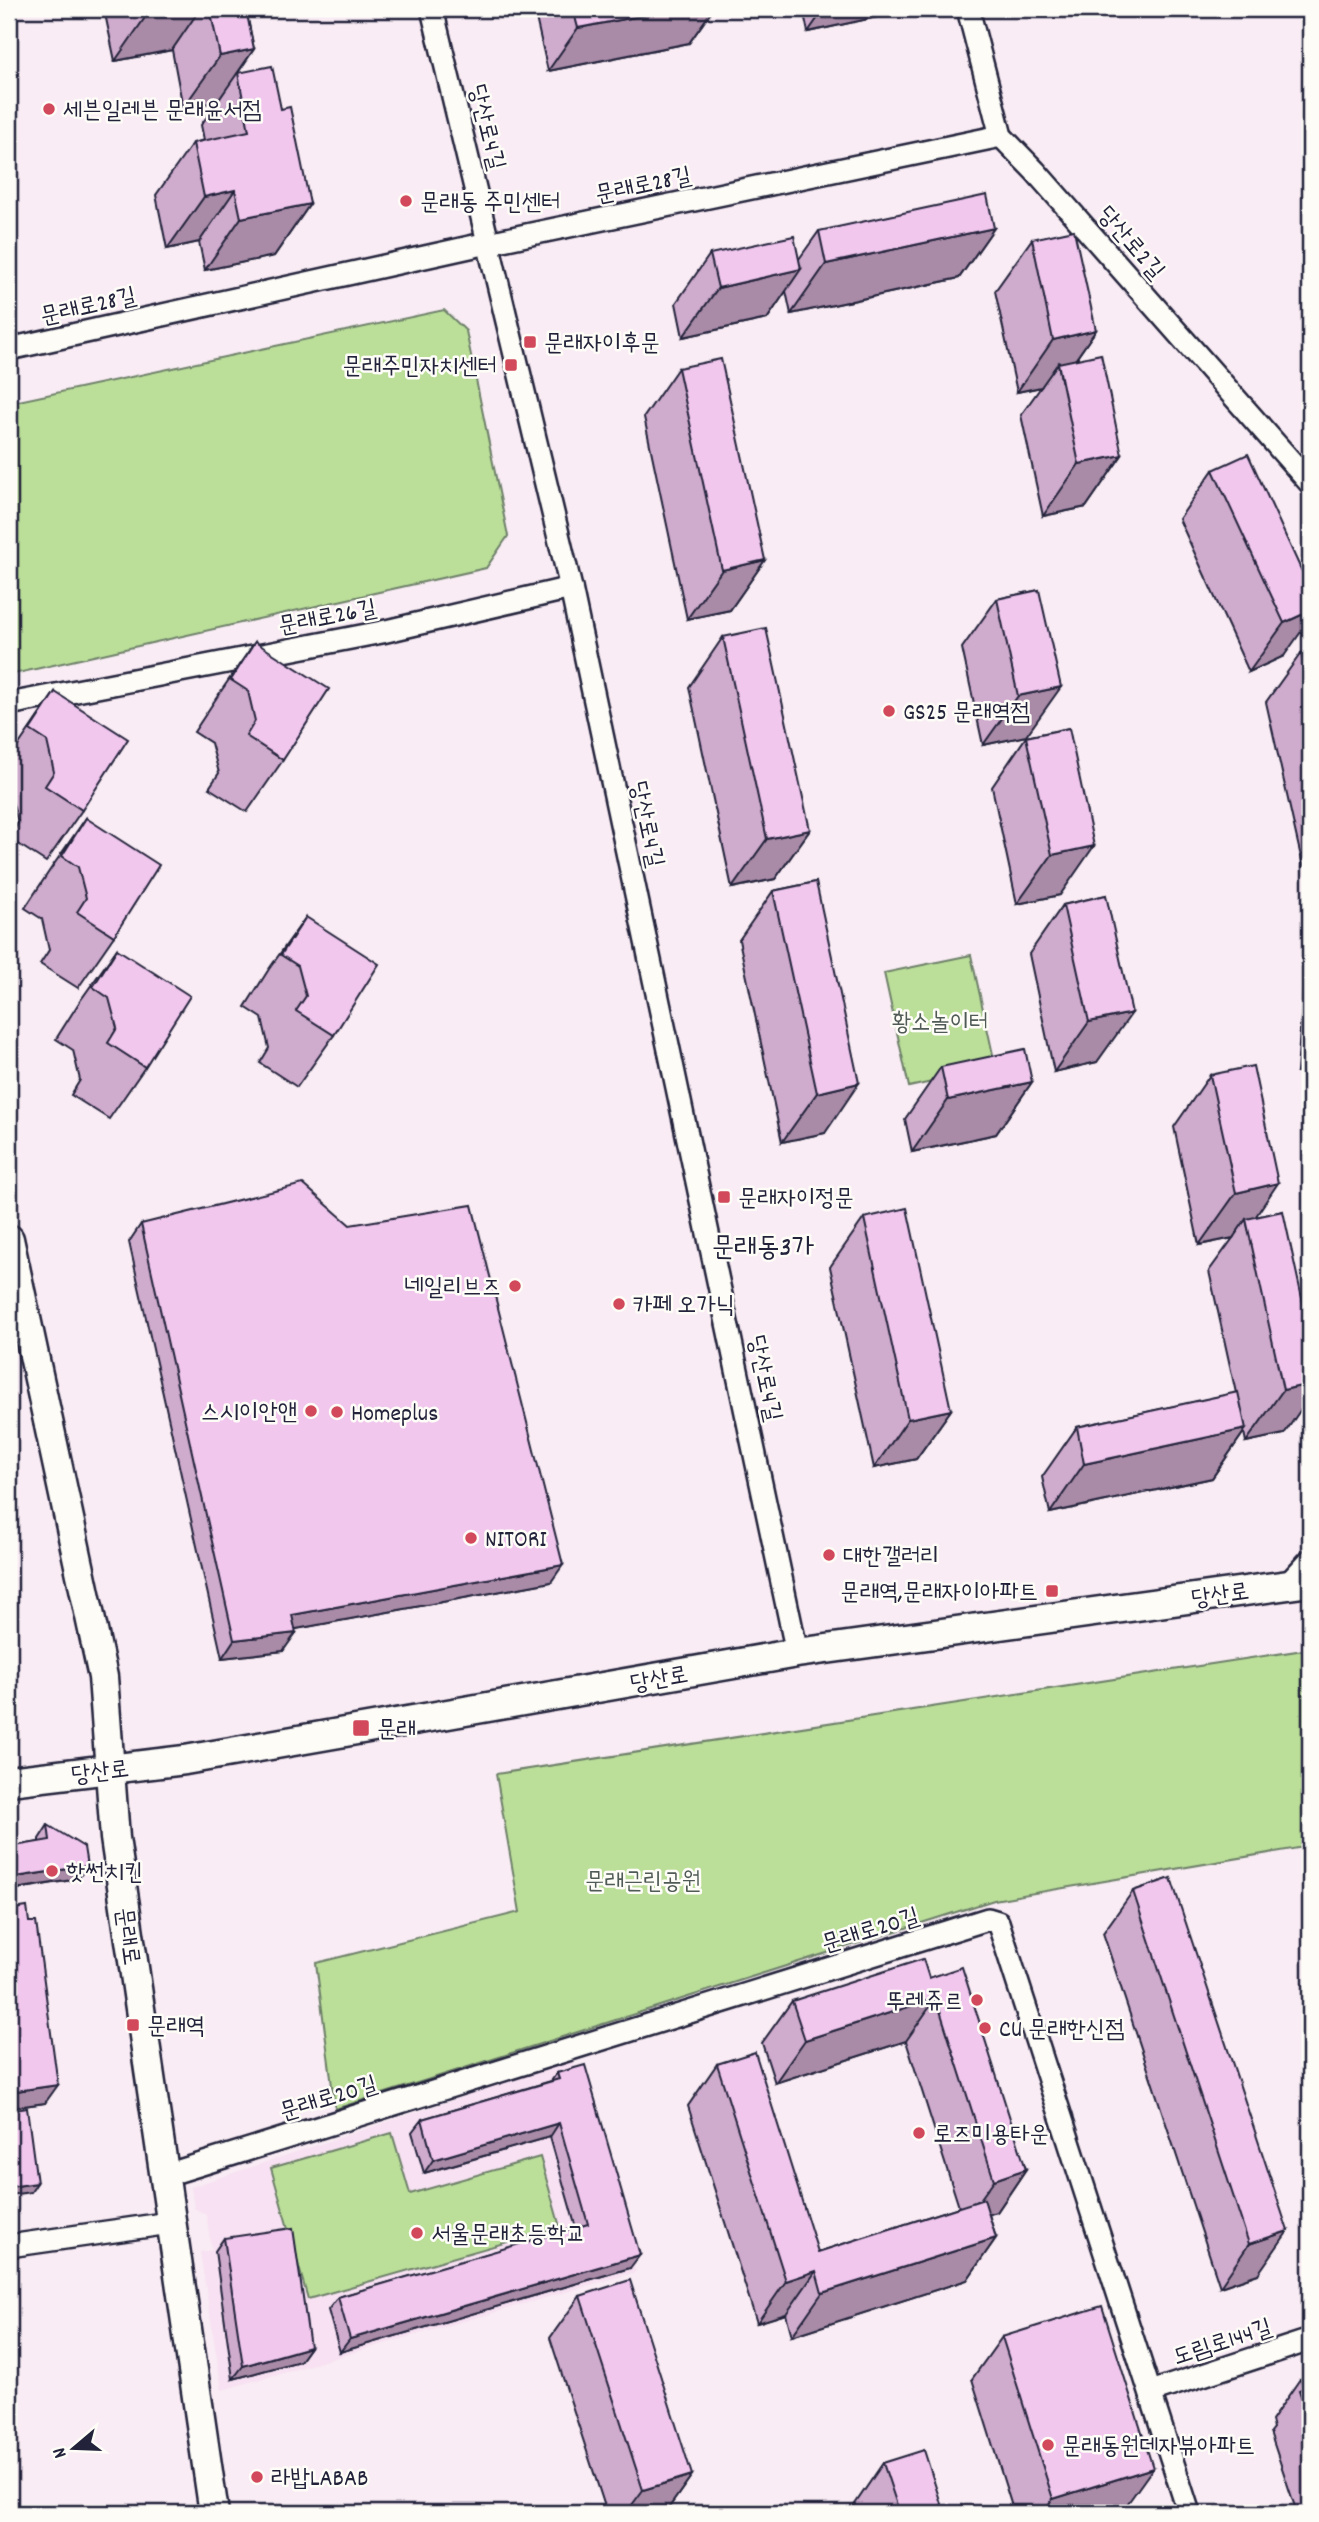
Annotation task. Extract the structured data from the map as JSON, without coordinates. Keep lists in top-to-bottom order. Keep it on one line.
{"streets":{"main road":["당산로","문래로"],"street":["당산로4길","문래로28길","당산로2길","문래로26길","문래로20길","도림로144길"]},"crossings":[["당산로4길","문래로28길"],["당산로4길","문래로26길"],["당산로4길","당산로"],["문래로28길","당산로2길"],["당산로","문래로"],["문래로20길","문래로"],["문래로20길","도림로144길"]],"districts":["문래동3가"],"parks":["황소놀이터","문래근린공원"],"places":{"other":["세븐일레븐 문래윤서점","문래동 주민센터","GS25 문래역점","네일리브즈","카페 오가닉","스시이안앤","Homeplus","NITORI","대한갤러리","핫썬치킨","뚜레쥬르","CU 문래한신점","로즈미용타운","서울문래초등학교","문래동원데자뷰아파트","라밥LABAB"],"transit":["문래자이후문","문래주민자치센터","문래자이정문","문래역,문래자이아파트","문래","문래역"]},"north":"left"}
